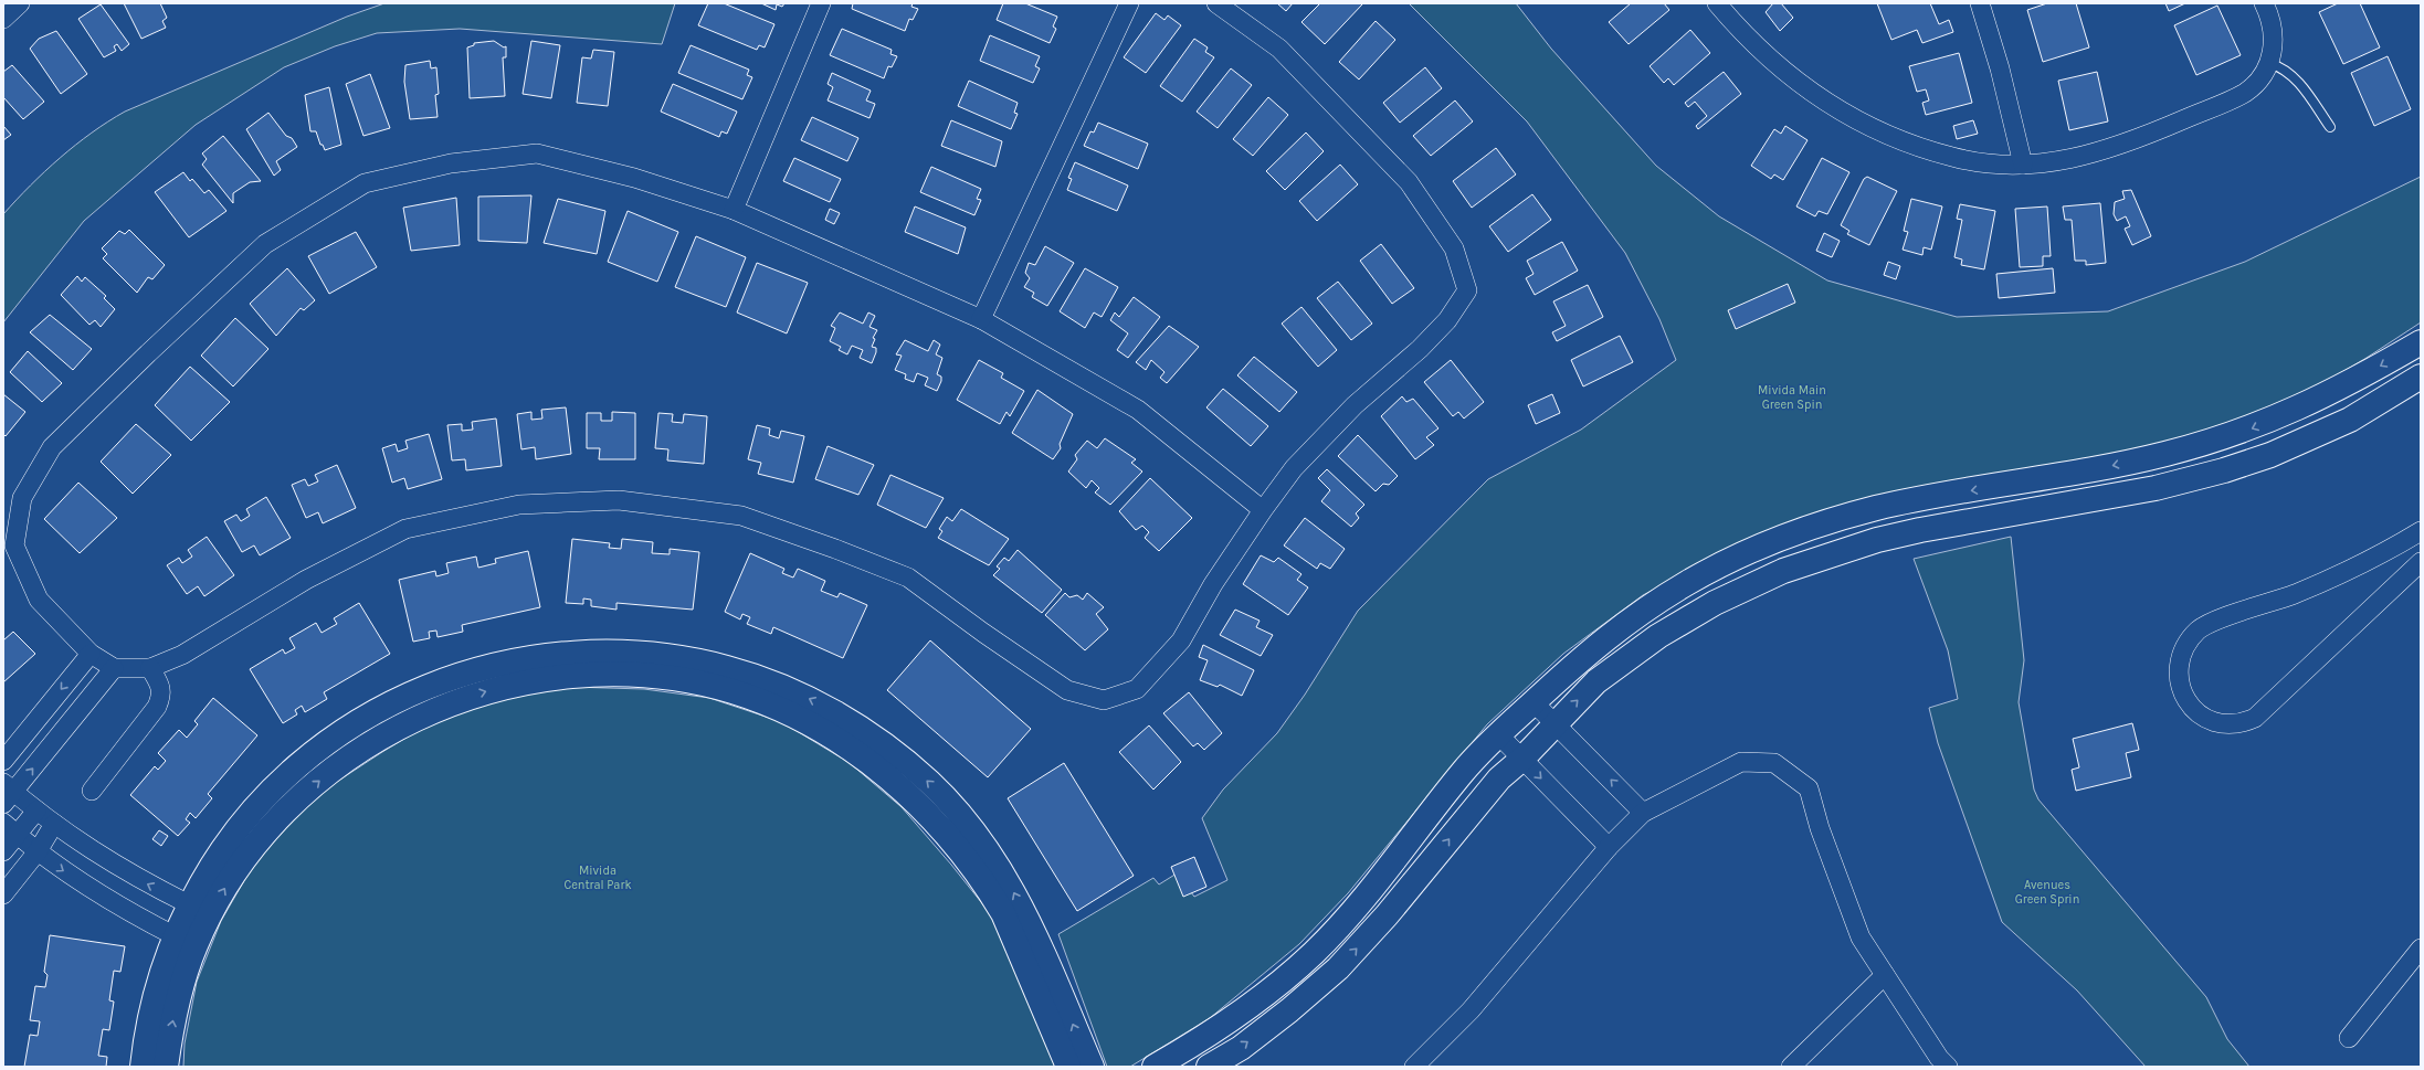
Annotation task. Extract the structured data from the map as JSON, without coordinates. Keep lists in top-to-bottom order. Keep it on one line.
{"parks":["Mivida Main Green Spin","Mivida Central Park","Avenues Green Sprin"]}
